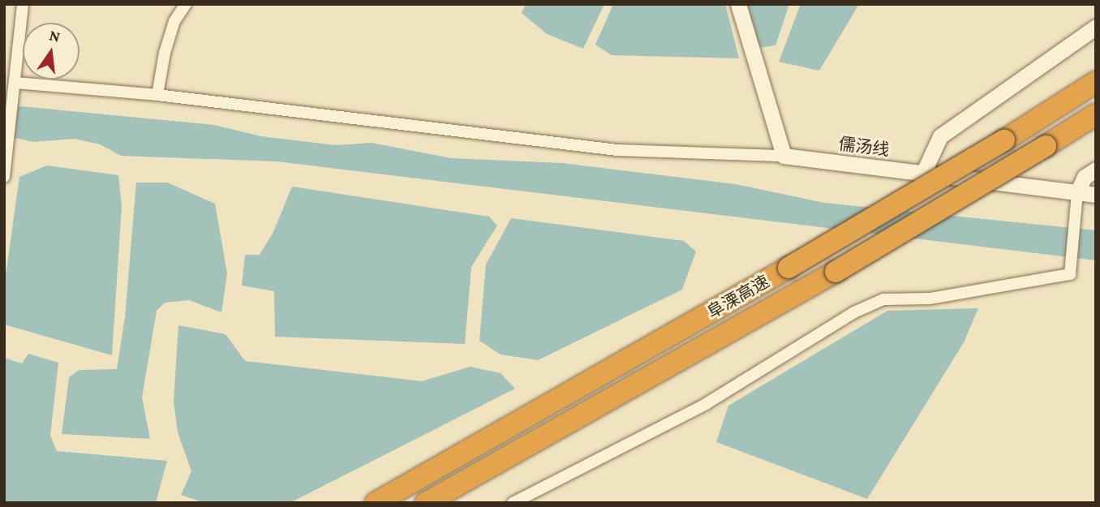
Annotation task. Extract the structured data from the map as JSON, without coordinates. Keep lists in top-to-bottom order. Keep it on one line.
{"streets":{"highway":["阜溧高速"],"street":["儒汤线"]},"north":"top"}
